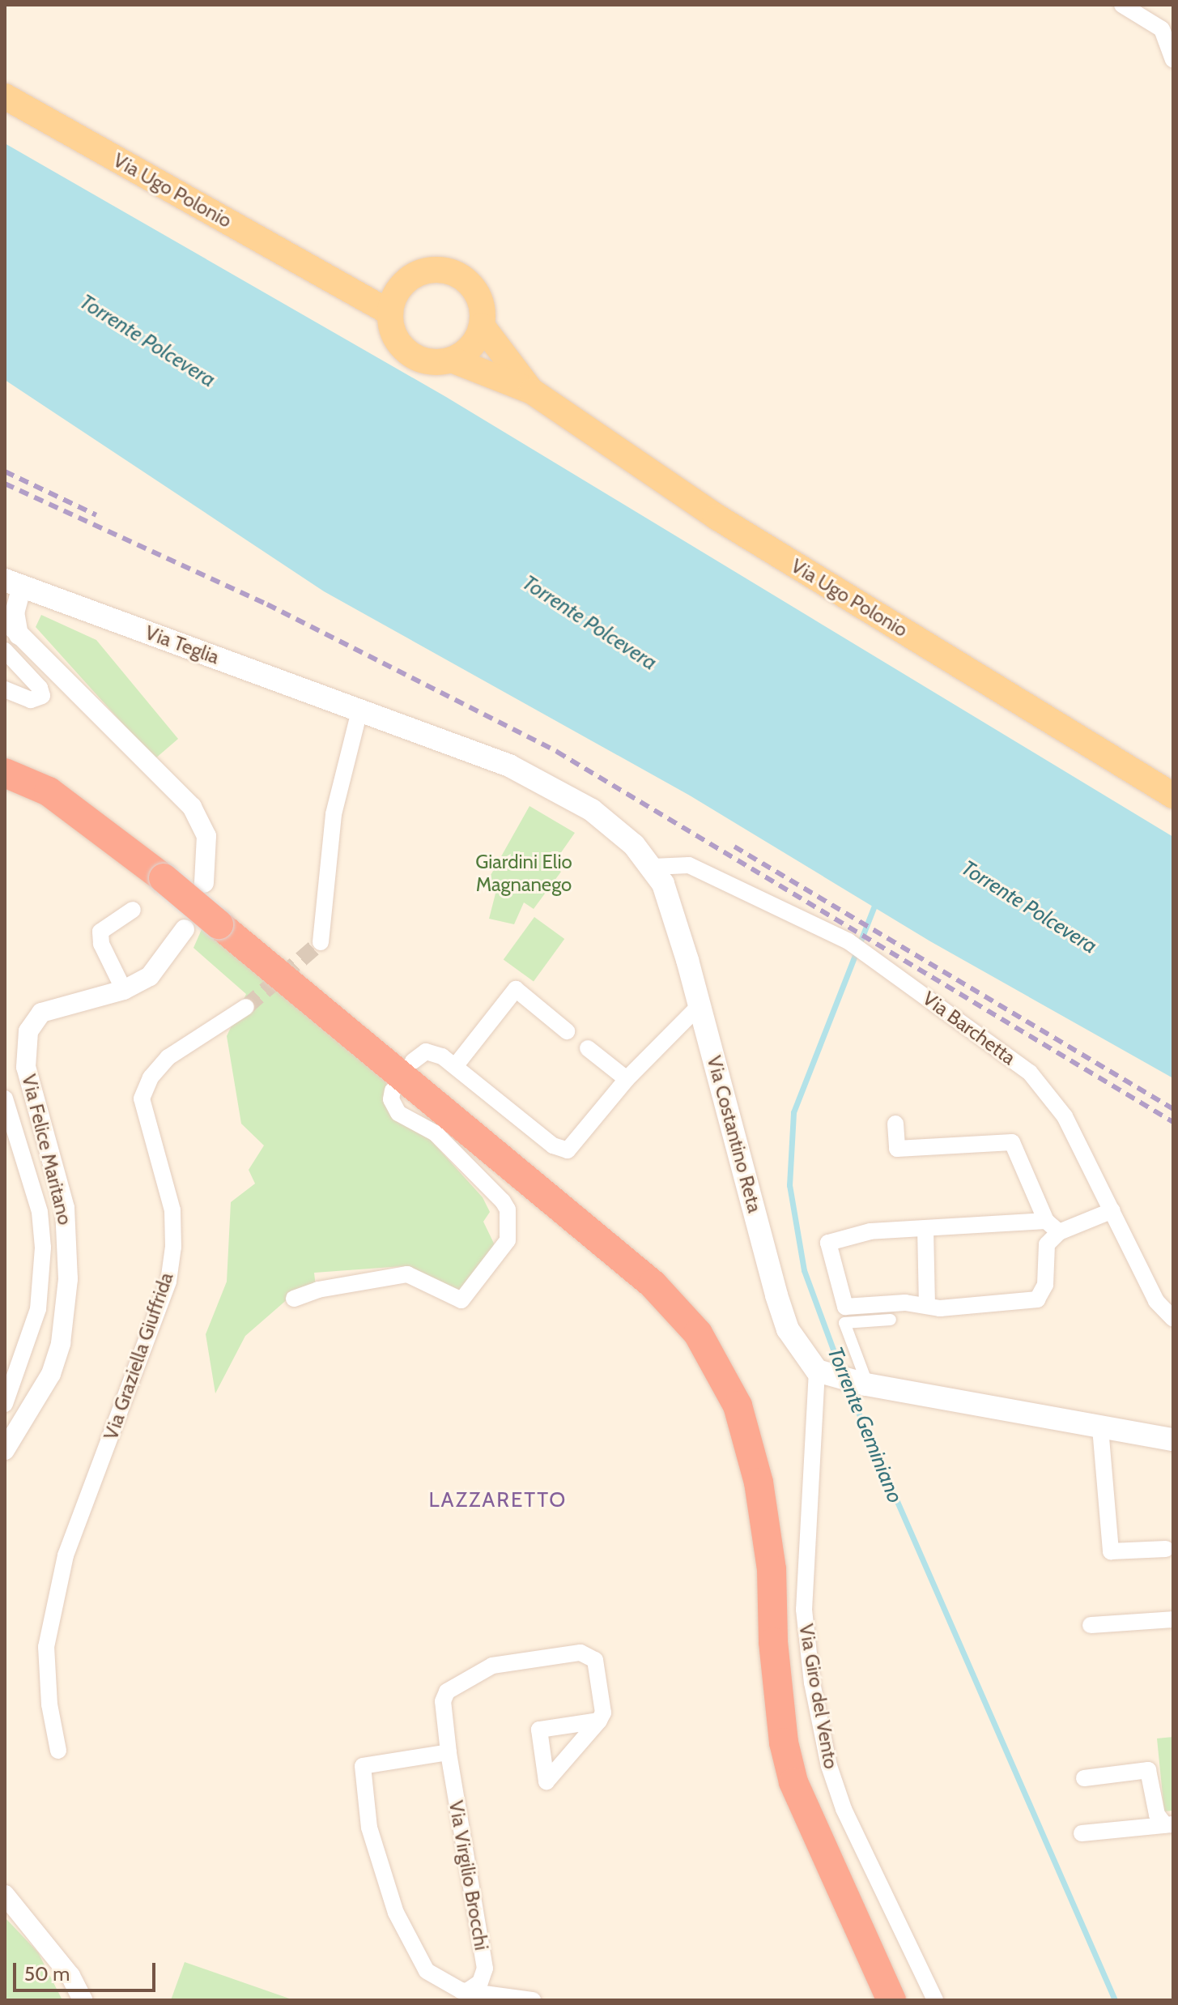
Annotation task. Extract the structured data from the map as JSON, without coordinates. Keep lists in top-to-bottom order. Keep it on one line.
{"streets":{"main road":["Via Ugo Polonio","Via Teglia","Via Costantino Reta"],"street":["Via Barchetta","Via Felice Maritano","Via Graziella Giuffrida","Via Giro del Vento","Via Virgilio Brocchi"]},"crossings":[["Via Teglia","Via Costantino Reta"],["Via Barchetta","Via Costantino Reta"],["Via Costantino Reta","Via Giro del Vento"]],"districts":["LAZZARETTO"],"water":["Torrente Polcevera","Torrente Geminiano"],"parks":["Giardini Elio Magnanego"],"scale_bar":"50 m"}
